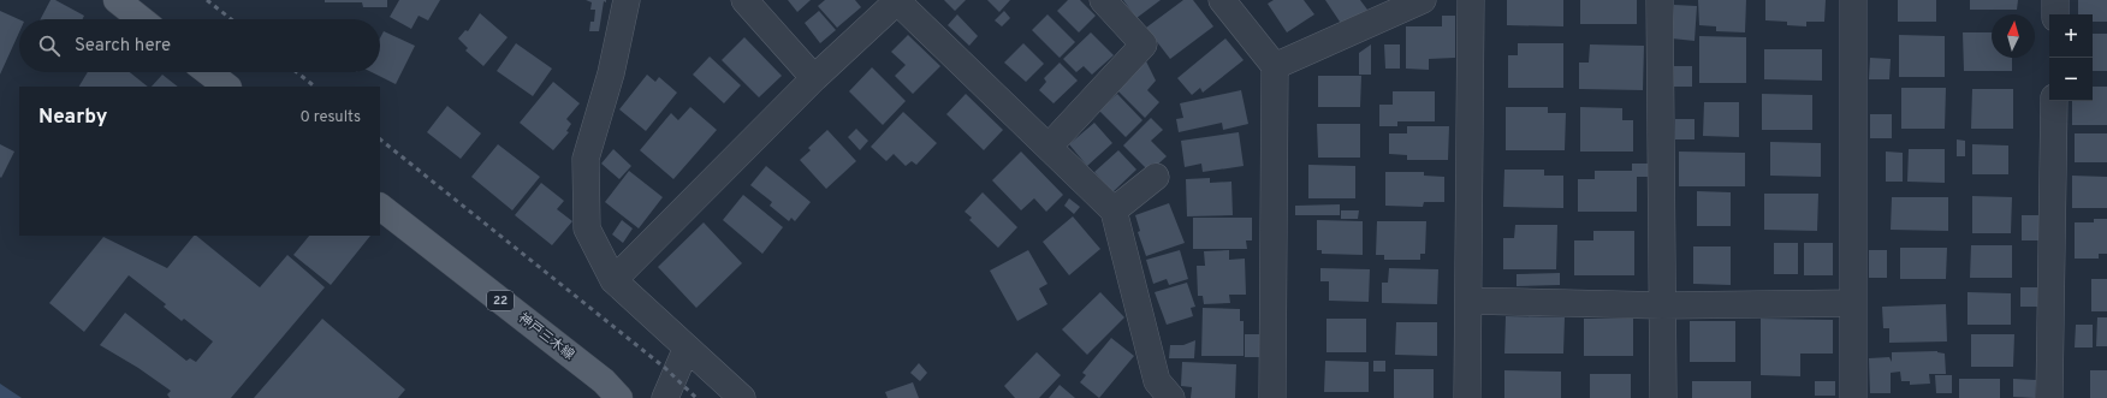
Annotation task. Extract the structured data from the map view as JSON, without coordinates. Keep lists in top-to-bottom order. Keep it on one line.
{"streets":{"main road":["22","神戸三木線"]},"north":"top","page":{"map_buttons":["+","−"],"search":"Search here","heading":["Nearby","0 results"]}}
